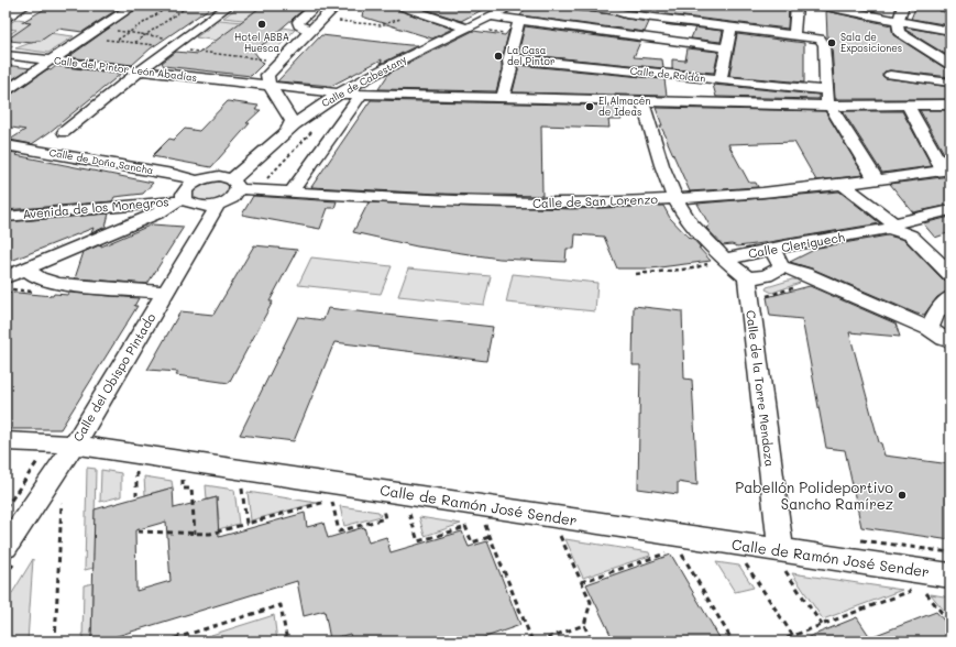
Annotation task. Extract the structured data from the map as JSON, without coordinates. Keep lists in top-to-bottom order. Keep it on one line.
{"streets":{"street":["Calle del Pintor León Abadías","Calle de Roldán","Calle de Cabestany","Calle de Doña Sancha","Calle de San Lorenzo","Avenida de los Monegros","Calle Cleriguech","Calle del Obispo Pintado","Calle de la Torre Mendoza","Calle de Ramón José Sender"]},"crossings":[["Calle del Pintor León Abadías","Calle de Cabestany"],["Calle de Cabestany","Calle de San Lorenzo"],["Calle de Cabestany","Calle del Obispo Pintado"],["Calle de Doña Sancha","Calle de San Lorenzo"],["Calle del Obispo Pintado","Calle de Ramón José Sender"],["Calle de la Torre Mendoza","Calle de Ramón José Sender"]],"places":["Hotel ABBA Huesca","Sala de Exposiciones","La Casa del Pintor","El Almacén de Ideas","Pabellón Polideportivo Sancho Ramírez"]}
